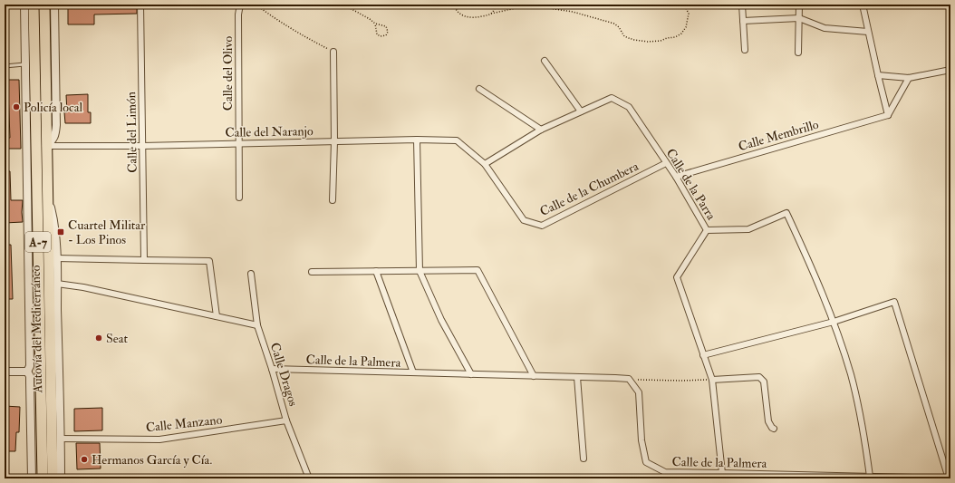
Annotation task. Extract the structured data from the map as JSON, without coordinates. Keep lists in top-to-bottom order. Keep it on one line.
{"streets":{"highway":["A-7","Autovía del Mediterráneo"],"street":["Calle del Olivo","Calle del Naranjo","Calle del Limón","Calle Membrillo","Calle de la Parra","Calle de la Chumbera","Calle de la Palmera","Calle Dragos","Calle Manzano"]},"crossings":[["Calle del Olivo","Calle del Naranjo"],["Calle del Naranjo","Calle del Limón"],["Calle del Naranjo","Calle de la Parra"],["Calle del Naranjo","Calle de la Chumbera"],["Calle del Naranjo","Autovía del Mediterráneo"],["Calle Membrillo","Calle de la Parra"],["Calle de la Parra","Calle de la Chumbera"],["Calle de la Parra","Calle de la Palmera"],["Calle de la Palmera","Calle Dragos"],["Calle Dragos","Calle Manzano"]],"places":{"other":["Policía local","Seat","Hermanos García y Cía."],"transit":["Cuartel Militar - Los Pinos"]}}
